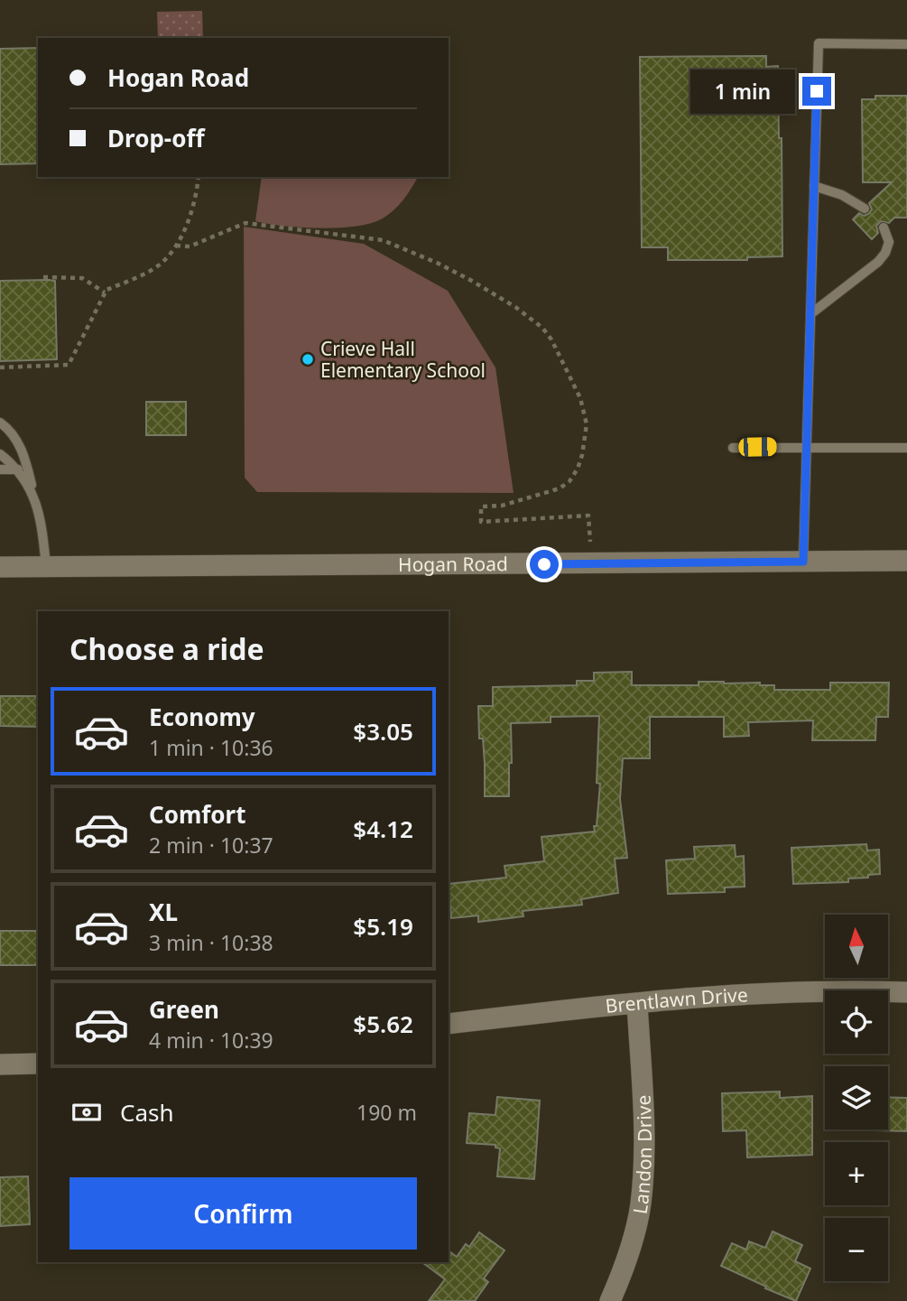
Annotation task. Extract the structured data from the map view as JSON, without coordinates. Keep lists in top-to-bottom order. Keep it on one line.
{"streets":{"street":["Hogan Road","Brentlawn Drive","Landon Drive"]},"crossings":[["Brentlawn Drive","Landon Drive"]],"places":["Crieve Hall Elementary School"],"north":"top","page":{"banner":["Hogan Road","Drop-off"],"bubble":"1 min","heading":"Choose a ride","list":[{"name":"Economy","note":"1 min · 10:36","value":"$3.05"},{"name":"Comfort","note":"2 min · 10:37","value":"$4.12"},{"name":"XL","note":"3 min · 10:38","value":"$5.19"},{"name":"Green","note":"4 min · 10:39","value":"$5.62"}],"map_buttons":["+","−"],"pay":["Cash","190 m"],"buttons":"Confirm"}}
